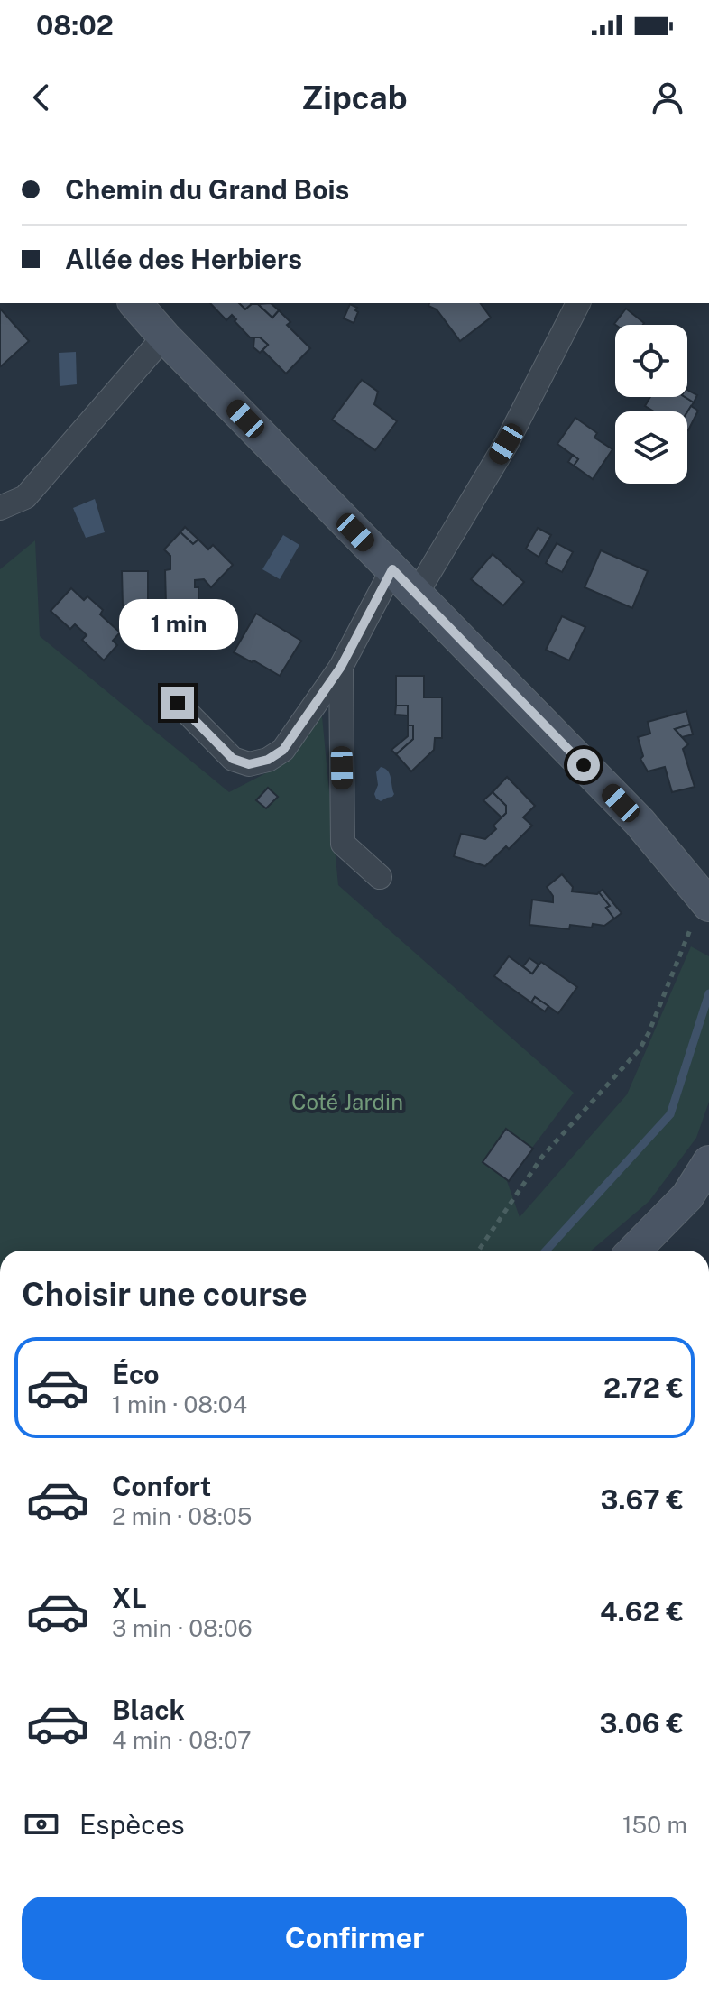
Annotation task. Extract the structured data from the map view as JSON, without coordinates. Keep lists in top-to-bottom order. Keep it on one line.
{"parks":["Coté Jardin"],"page":{"status":"08:02","header":"Zipcab","banner":["Chemin du Grand Bois","Allée des Herbiers"],"bubble":"1 min","heading":"Choisir une course","list":[{"name":"Éco","note":"1 min · 08:04","value":"2.72 €"},{"name":"Confort","note":"2 min · 08:05","value":"3.67 €"},{"name":"XL","note":"3 min · 08:06","value":"4.62 €"},{"name":"Black","note":"4 min · 08:07","value":"3.06 €"}],"pay":["Espèces","150 m"],"buttons":"Confirmer"}}
